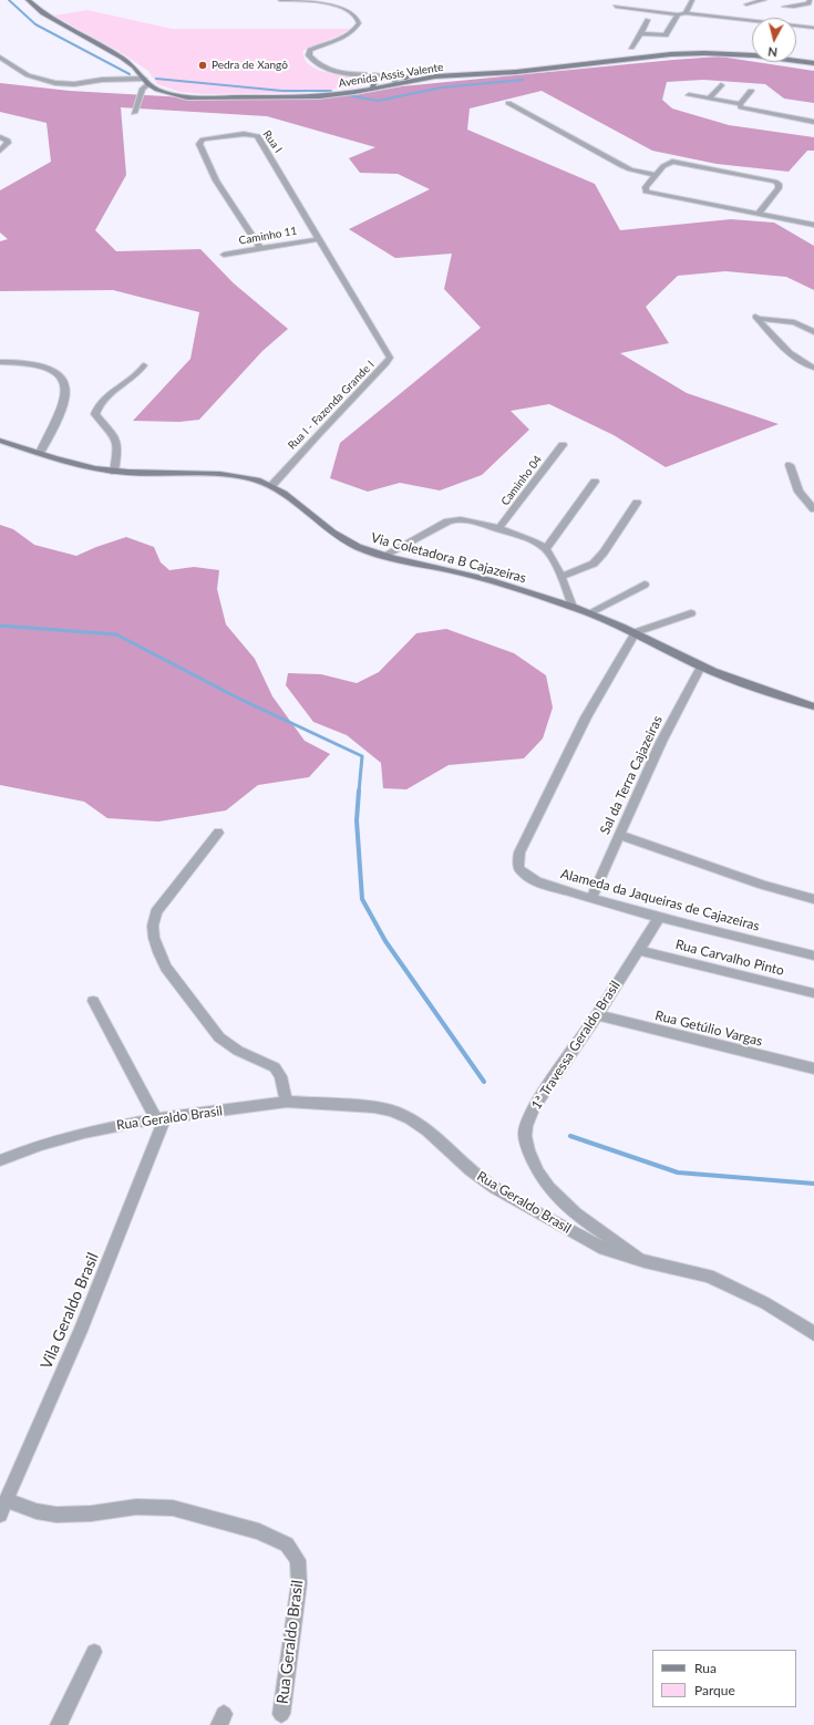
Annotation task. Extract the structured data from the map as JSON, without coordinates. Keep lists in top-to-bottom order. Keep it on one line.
{"streets":{"main road":["Avenida Assis Valente","Via Coletadora B Cajazeiras"],"street":["Rua I","Caminho 11","Rua I - Fazenda Grande I","Caminho 04","Sal da Terra Cajazeiras","Alameda da Jaqueiras de Cajazeiras","Rua Carvalho Pinto","Rua Getúlio Vargas","1ª Travessa Geraldo Brasil","Rua Geraldo Brasil","Vila Geraldo Brasil"]},"crossings":[["Rua I","Caminho 11"],["Rua I","Rua I - Fazenda Grande I"],["Rua I - Fazenda Grande I","Via Coletadora B Cajazeiras"],["Via Coletadora B Cajazeiras","Sal da Terra Cajazeiras"],["Via Coletadora B Cajazeiras","Alameda da Jaqueiras de Cajazeiras"],["Sal da Terra Cajazeiras","Alameda da Jaqueiras de Cajazeiras"],["Alameda da Jaqueiras de Cajazeiras","1ª Travessa Geraldo Brasil"],["Rua Carvalho Pinto","1ª Travessa Geraldo Brasil"],["Rua Getúlio Vargas","1ª Travessa Geraldo Brasil"],["1ª Travessa Geraldo Brasil","Rua Geraldo Brasil"],["Rua Geraldo Brasil","Vila Geraldo Brasil"]],"places":["Pedra de Xangô"],"legend":["Rua","Parque"],"north":"bottom"}
